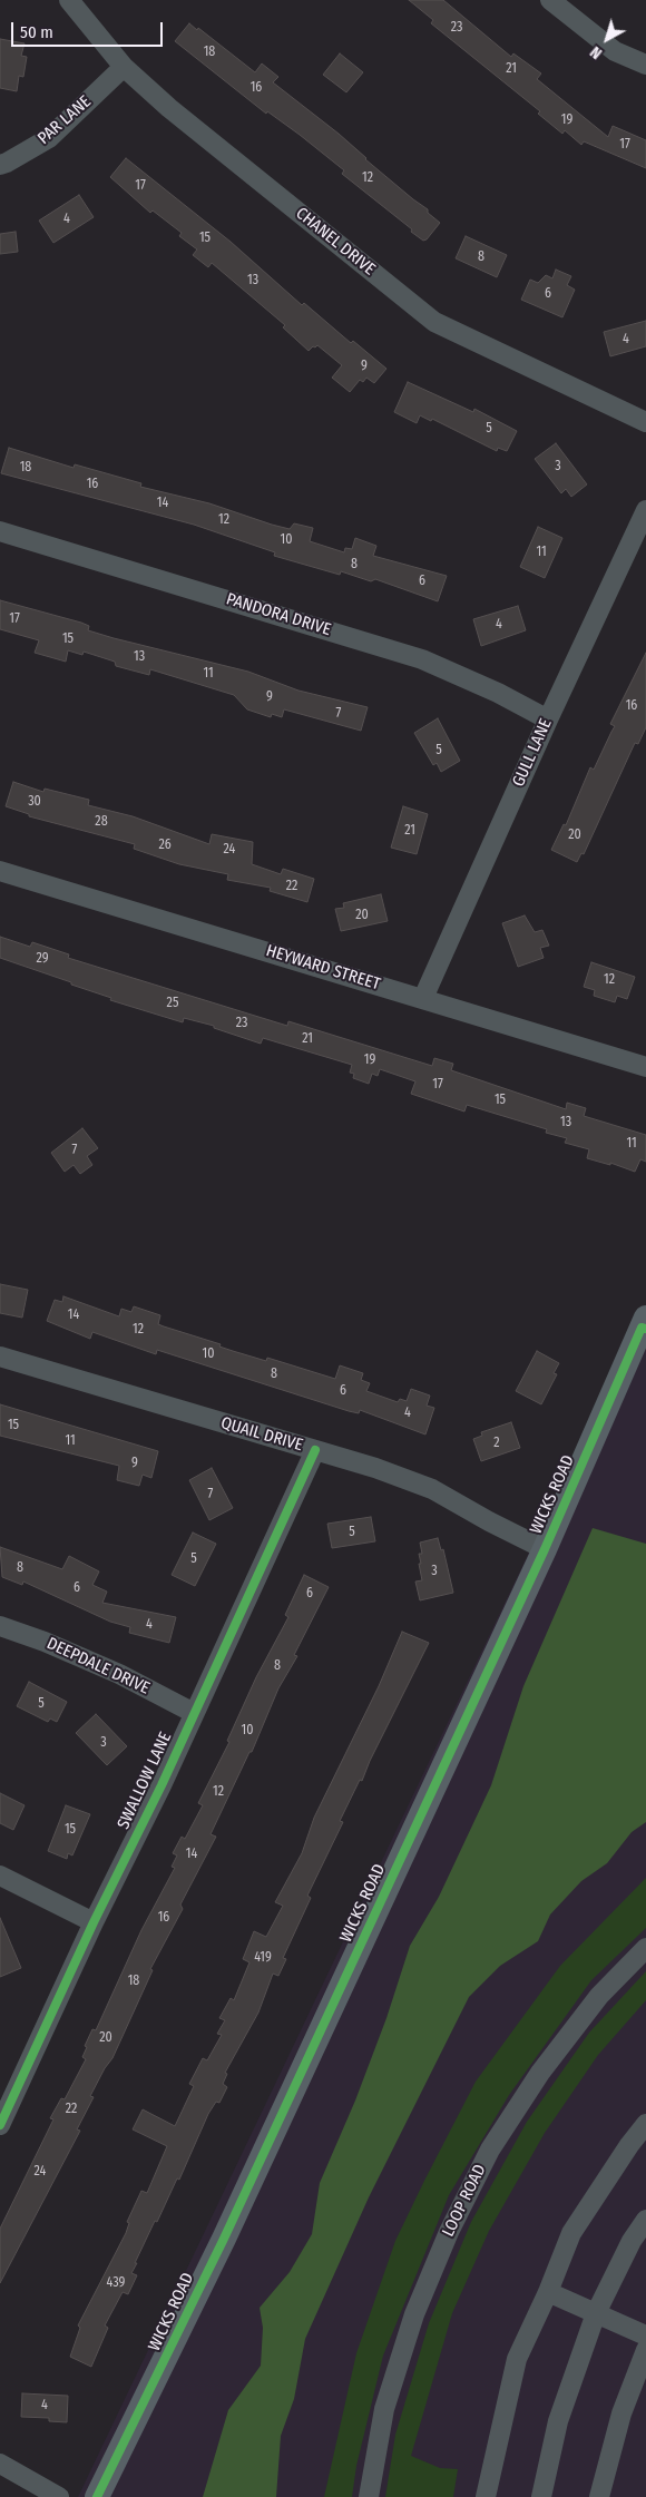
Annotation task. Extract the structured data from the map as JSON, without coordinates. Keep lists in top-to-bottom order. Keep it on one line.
{"streets":{"main road":["WICKS ROAD"],"street":["PAR LANE","CHANEL DRIVE","PANDORA DRIVE","GULL LANE","HEYWARD STREET","QUAIL DRIVE","DEEPDALE DRIVE","SWALLOW LANE","LOOP ROAD"]},"crossings":[["PAR LANE","CHANEL DRIVE"],["PANDORA DRIVE","GULL LANE"],["GULL LANE","HEYWARD STREET"],["QUAIL DRIVE","WICKS ROAD"],["QUAIL DRIVE","SWALLOW LANE"],["DEEPDALE DRIVE","SWALLOW LANE"]],"house_numbers":["23","18","21","16","19","17","12","17","4","15","8","13","6","4","9","5","3","18","16","14","12","10","11","8","6","17","4","15","13","11","9","16","7","5","30","28","21","20","26","24","22","20","29","12","25","23","21","19","17","15","13","11","7","14","12","10","8","6","4","15","11","2","9","7","5","5","8","3","6","6","4","8","5","10","3","12","15","14","16","419","18","20","22","24","439","4"],"scale_bar":"50 m","north":"bottom left"}
